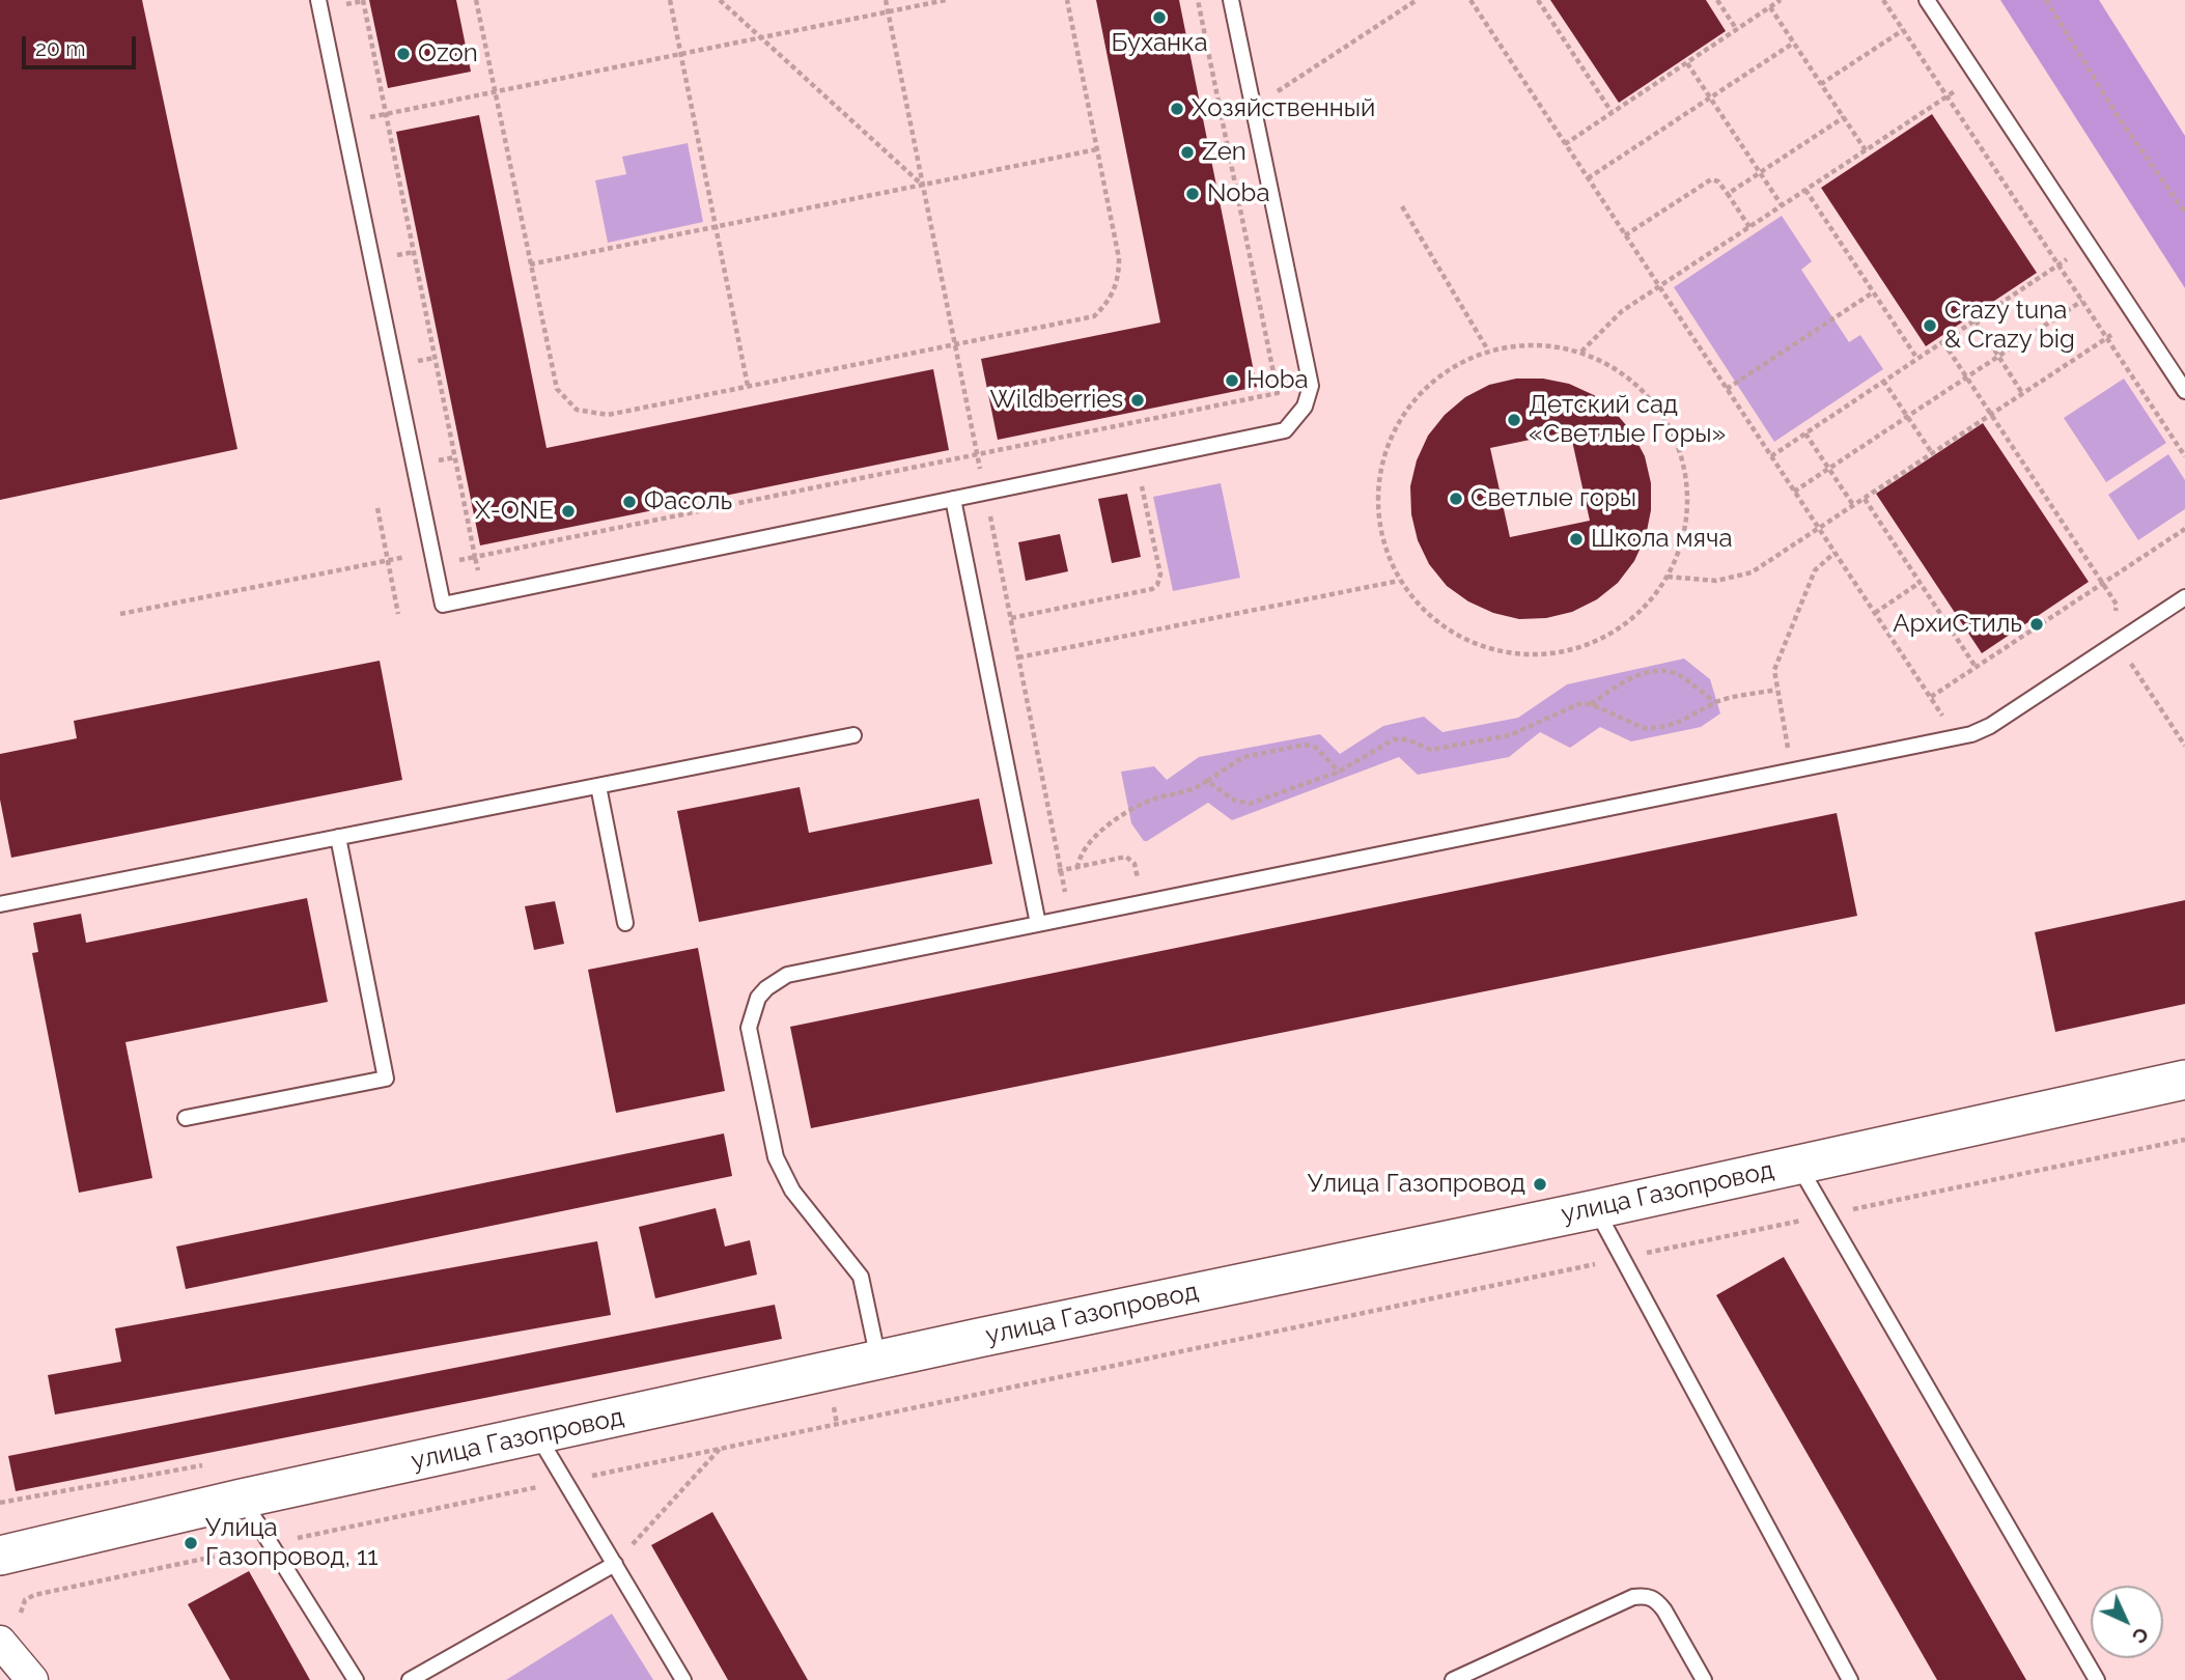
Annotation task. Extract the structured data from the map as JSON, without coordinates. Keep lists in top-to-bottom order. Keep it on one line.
{"streets":{"street":["улица Газопровод"]},"places":["Буханка","Ozon","Хозяйственный","Zen","Noba","Crazy tuna & Crazy big","Hoba","Wildberries","Детский сад «Светлые Горы»","Светлые горы","Фасоль","X-ONE","Школа мяча","АрхиСтиль","Улица Газопровод","Улица Газопровод, 11"],"scale_bar":"20 m","north":"bottom right"}
